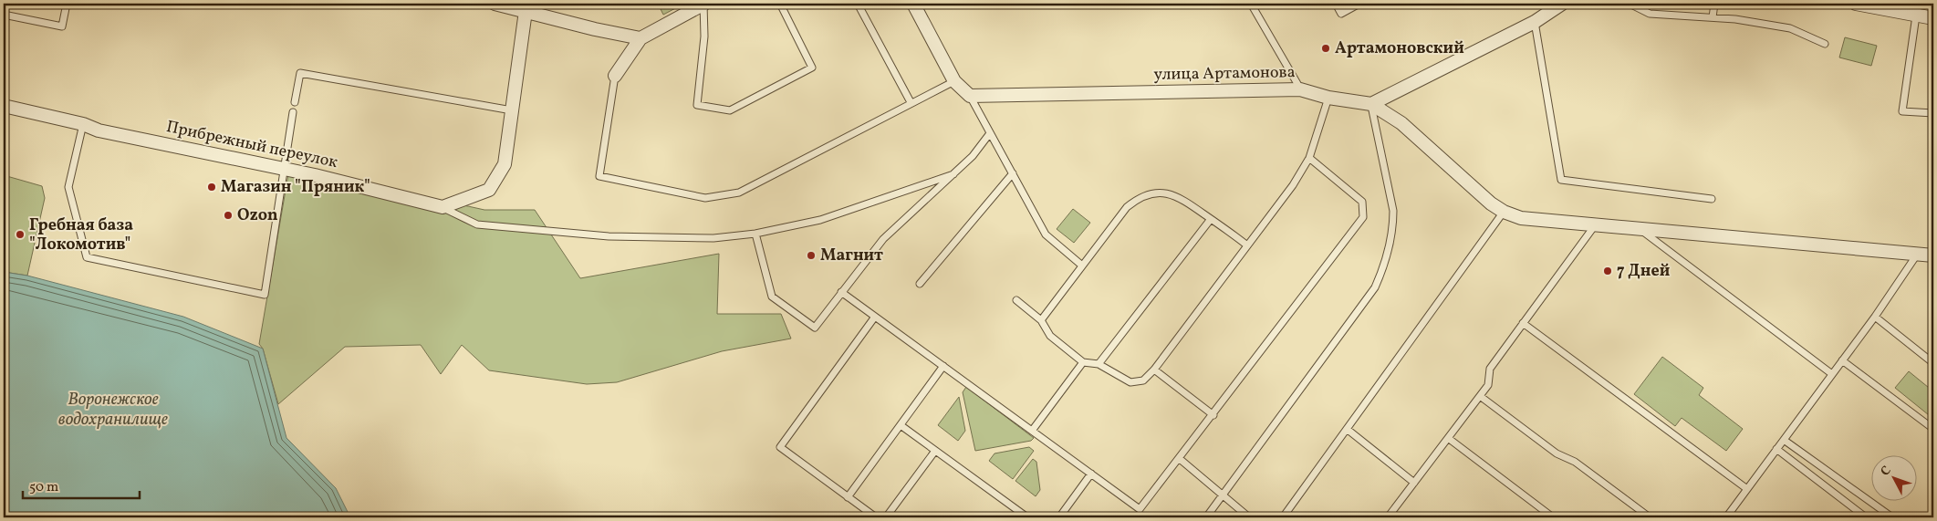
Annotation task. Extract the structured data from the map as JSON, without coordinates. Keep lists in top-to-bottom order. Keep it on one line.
{"streets":{"street":["улица Артамонова","Прибрежный переулок"]},"water":["Воронежское водохранилище"],"places":["Артамоновский","Магазин \"Пряник\"","Ozon","Гребная база \"Локомотив\"","Магнит","7 Дней"],"scale_bar":"50 m","north":"top left"}
